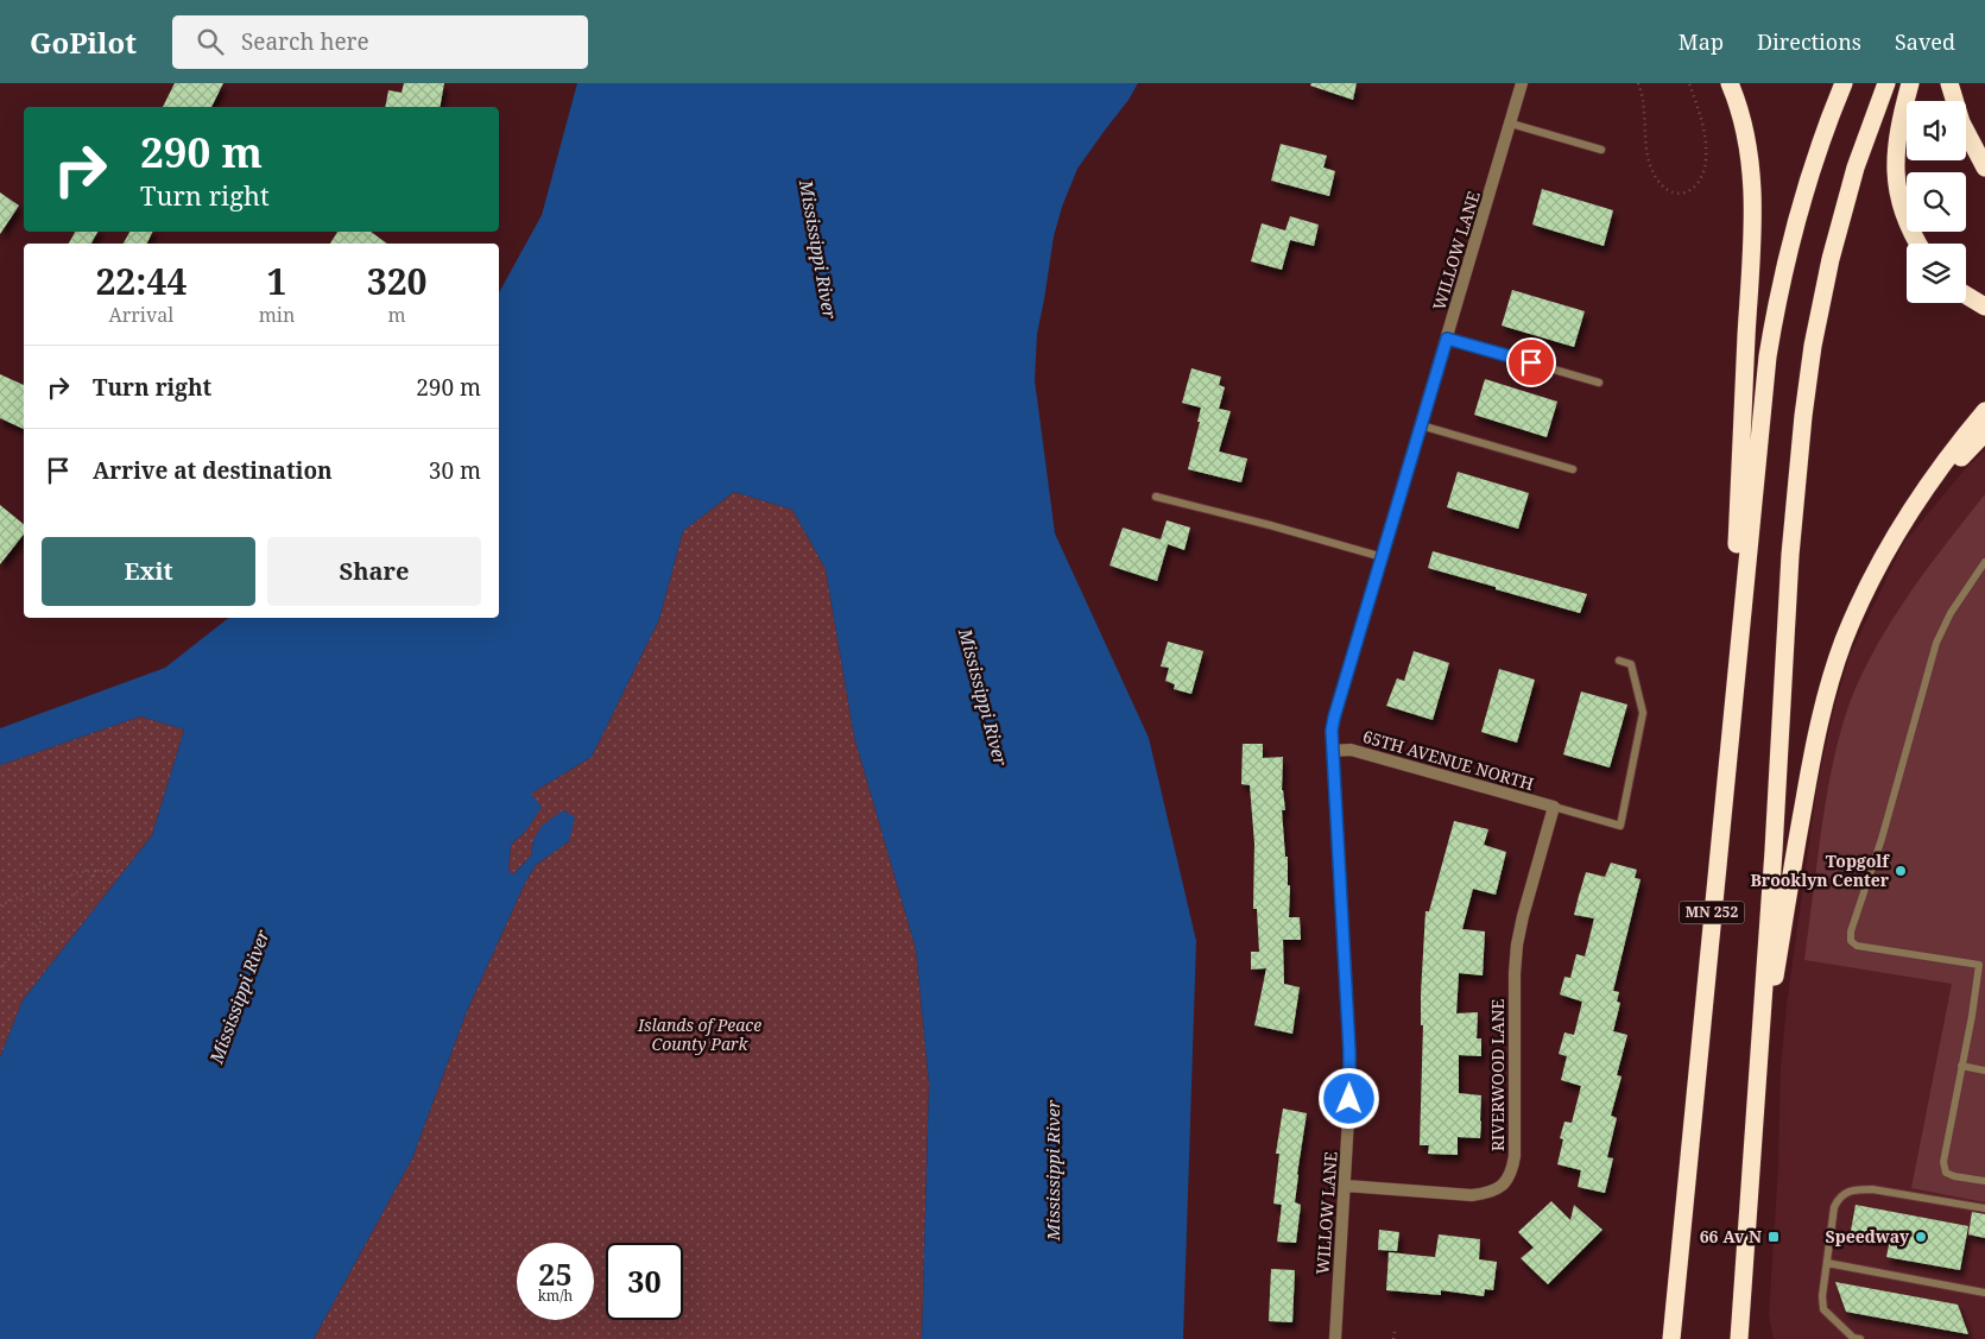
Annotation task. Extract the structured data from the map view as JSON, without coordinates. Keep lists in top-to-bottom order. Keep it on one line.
{"streets":{"highway":["MN 252"],"street":["WILLOW LANE","65TH AVENUE NORTH","RIVERWOOD LANE"]},"crossings":[["WILLOW LANE","65TH AVENUE NORTH"],["WILLOW LANE","RIVERWOOD LANE"],["65TH AVENUE NORTH","RIVERWOOD LANE"]],"water":["Mississippi River"],"parks":["Islands of Peace County Park"],"places":{"other":["Topgolf Brooklyn Center","Speedway"],"transit":["66 Av N"]},"page":{"header":"GoPilot","search":"Search here","nav":["Map","Directions","Saved"],"turn":["290 m","Turn right"],"eta":["22:44","Arrival","1","min","320","m"],"list":[{"name":"Turn right","value":"290 m"},{"name":"Arrive at destination","value":"30 m"}],"buttons":["Exit","Share"],"speed":"25 km/h","limit":"30"}}
